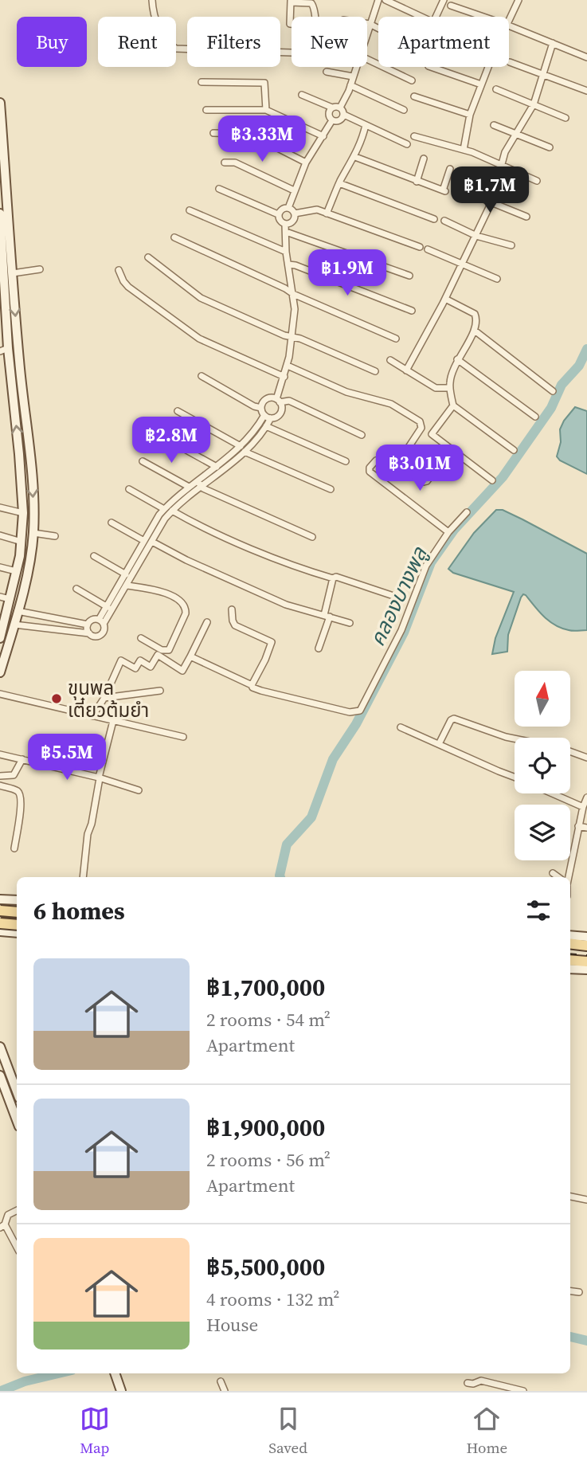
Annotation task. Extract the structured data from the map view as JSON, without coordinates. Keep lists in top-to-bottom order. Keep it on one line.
{"water":["คลองบางพลู"],"places":["ขุนพล เตี๋ยวต้มยำ"],"north":"top","page":{"chip":["Buy","Rent","Filters","New","Apartment"],"price":["฿3.33M","฿1.7M","฿1.9M","฿2.8M","฿3.01M","฿5.5M"],"heading":"6 homes","list":[{"name":"฿1,700,000","note":"2 rooms · 54 m² · Apartment"},{"name":"฿1,900,000","note":"2 rooms · 56 m² · Apartment"},{"name":"฿5,500,000","note":"4 rooms · 132 m² · House"}],"tabs":["Map","Saved","Home"]}}
